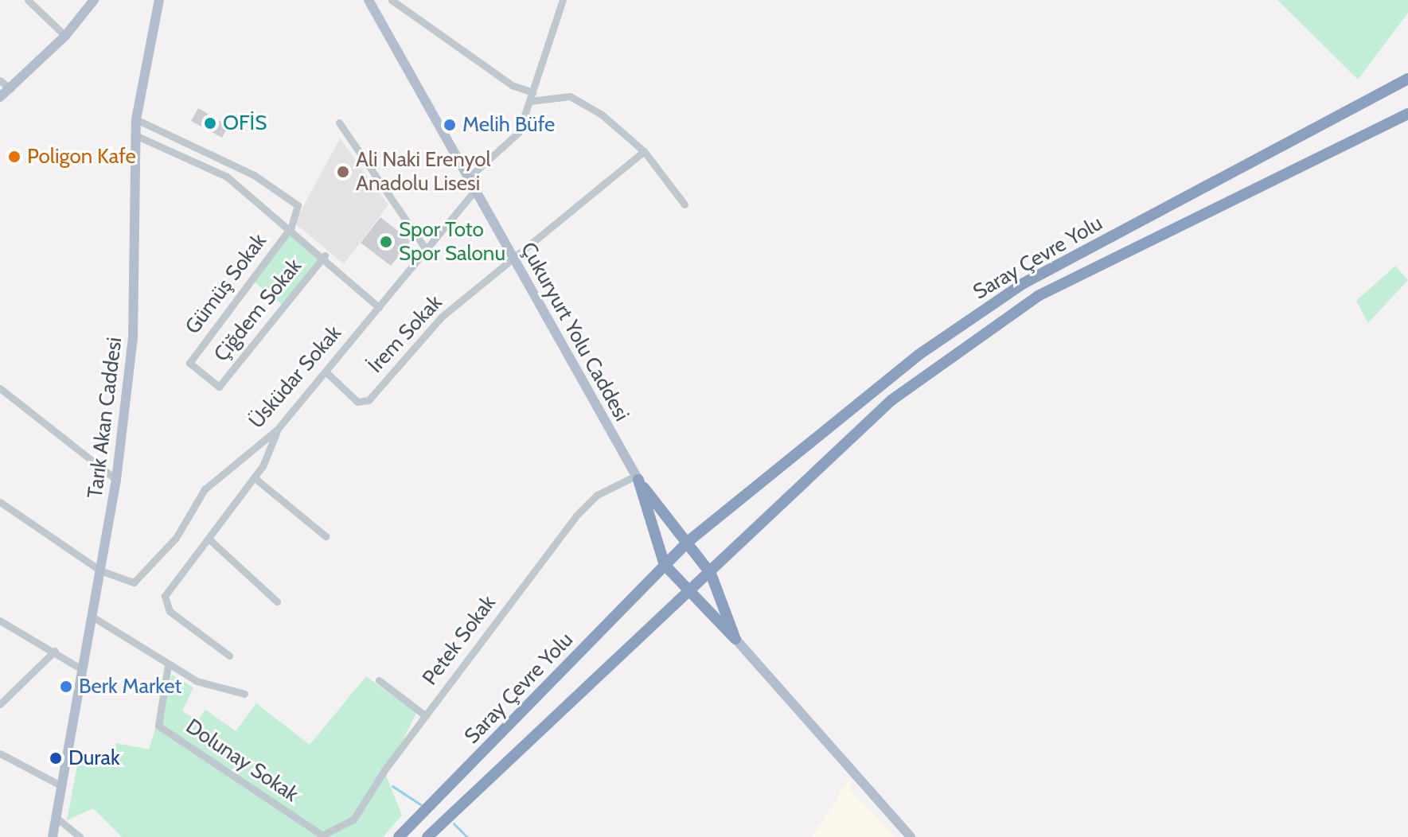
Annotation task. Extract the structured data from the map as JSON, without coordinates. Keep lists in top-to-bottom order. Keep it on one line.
{"streets":{"highway":["Saray Çevre Yolu"],"main road":["Çukuryurt Yolu Caddesi","Tarık Akan Caddesi"],"street":["Gümüş Sokak","Çiğdem Sokak","İrem Sokak","Üsküdar Sokak","Petek Sokak","Dolunay Sokak"]},"crossings":[["Gümüş Sokak","Çiğdem Sokak"],["Çukuryurt Yolu Caddesi","İrem Sokak"],["Çukuryurt Yolu Caddesi","Üsküdar Sokak"],["Çukuryurt Yolu Caddesi","Petek Sokak"],["İrem Sokak","Üsküdar Sokak"],["Üsküdar Sokak","Tarık Akan Caddesi"],["Petek Sokak","Dolunay Sokak"]],"places":["OFİS","Melih Büfe","Poligon Kafe","Ali Naki Erenyol Anadolu Lisesi","Spor Toto Spor Salonu","Berk Market","Durak"]}
